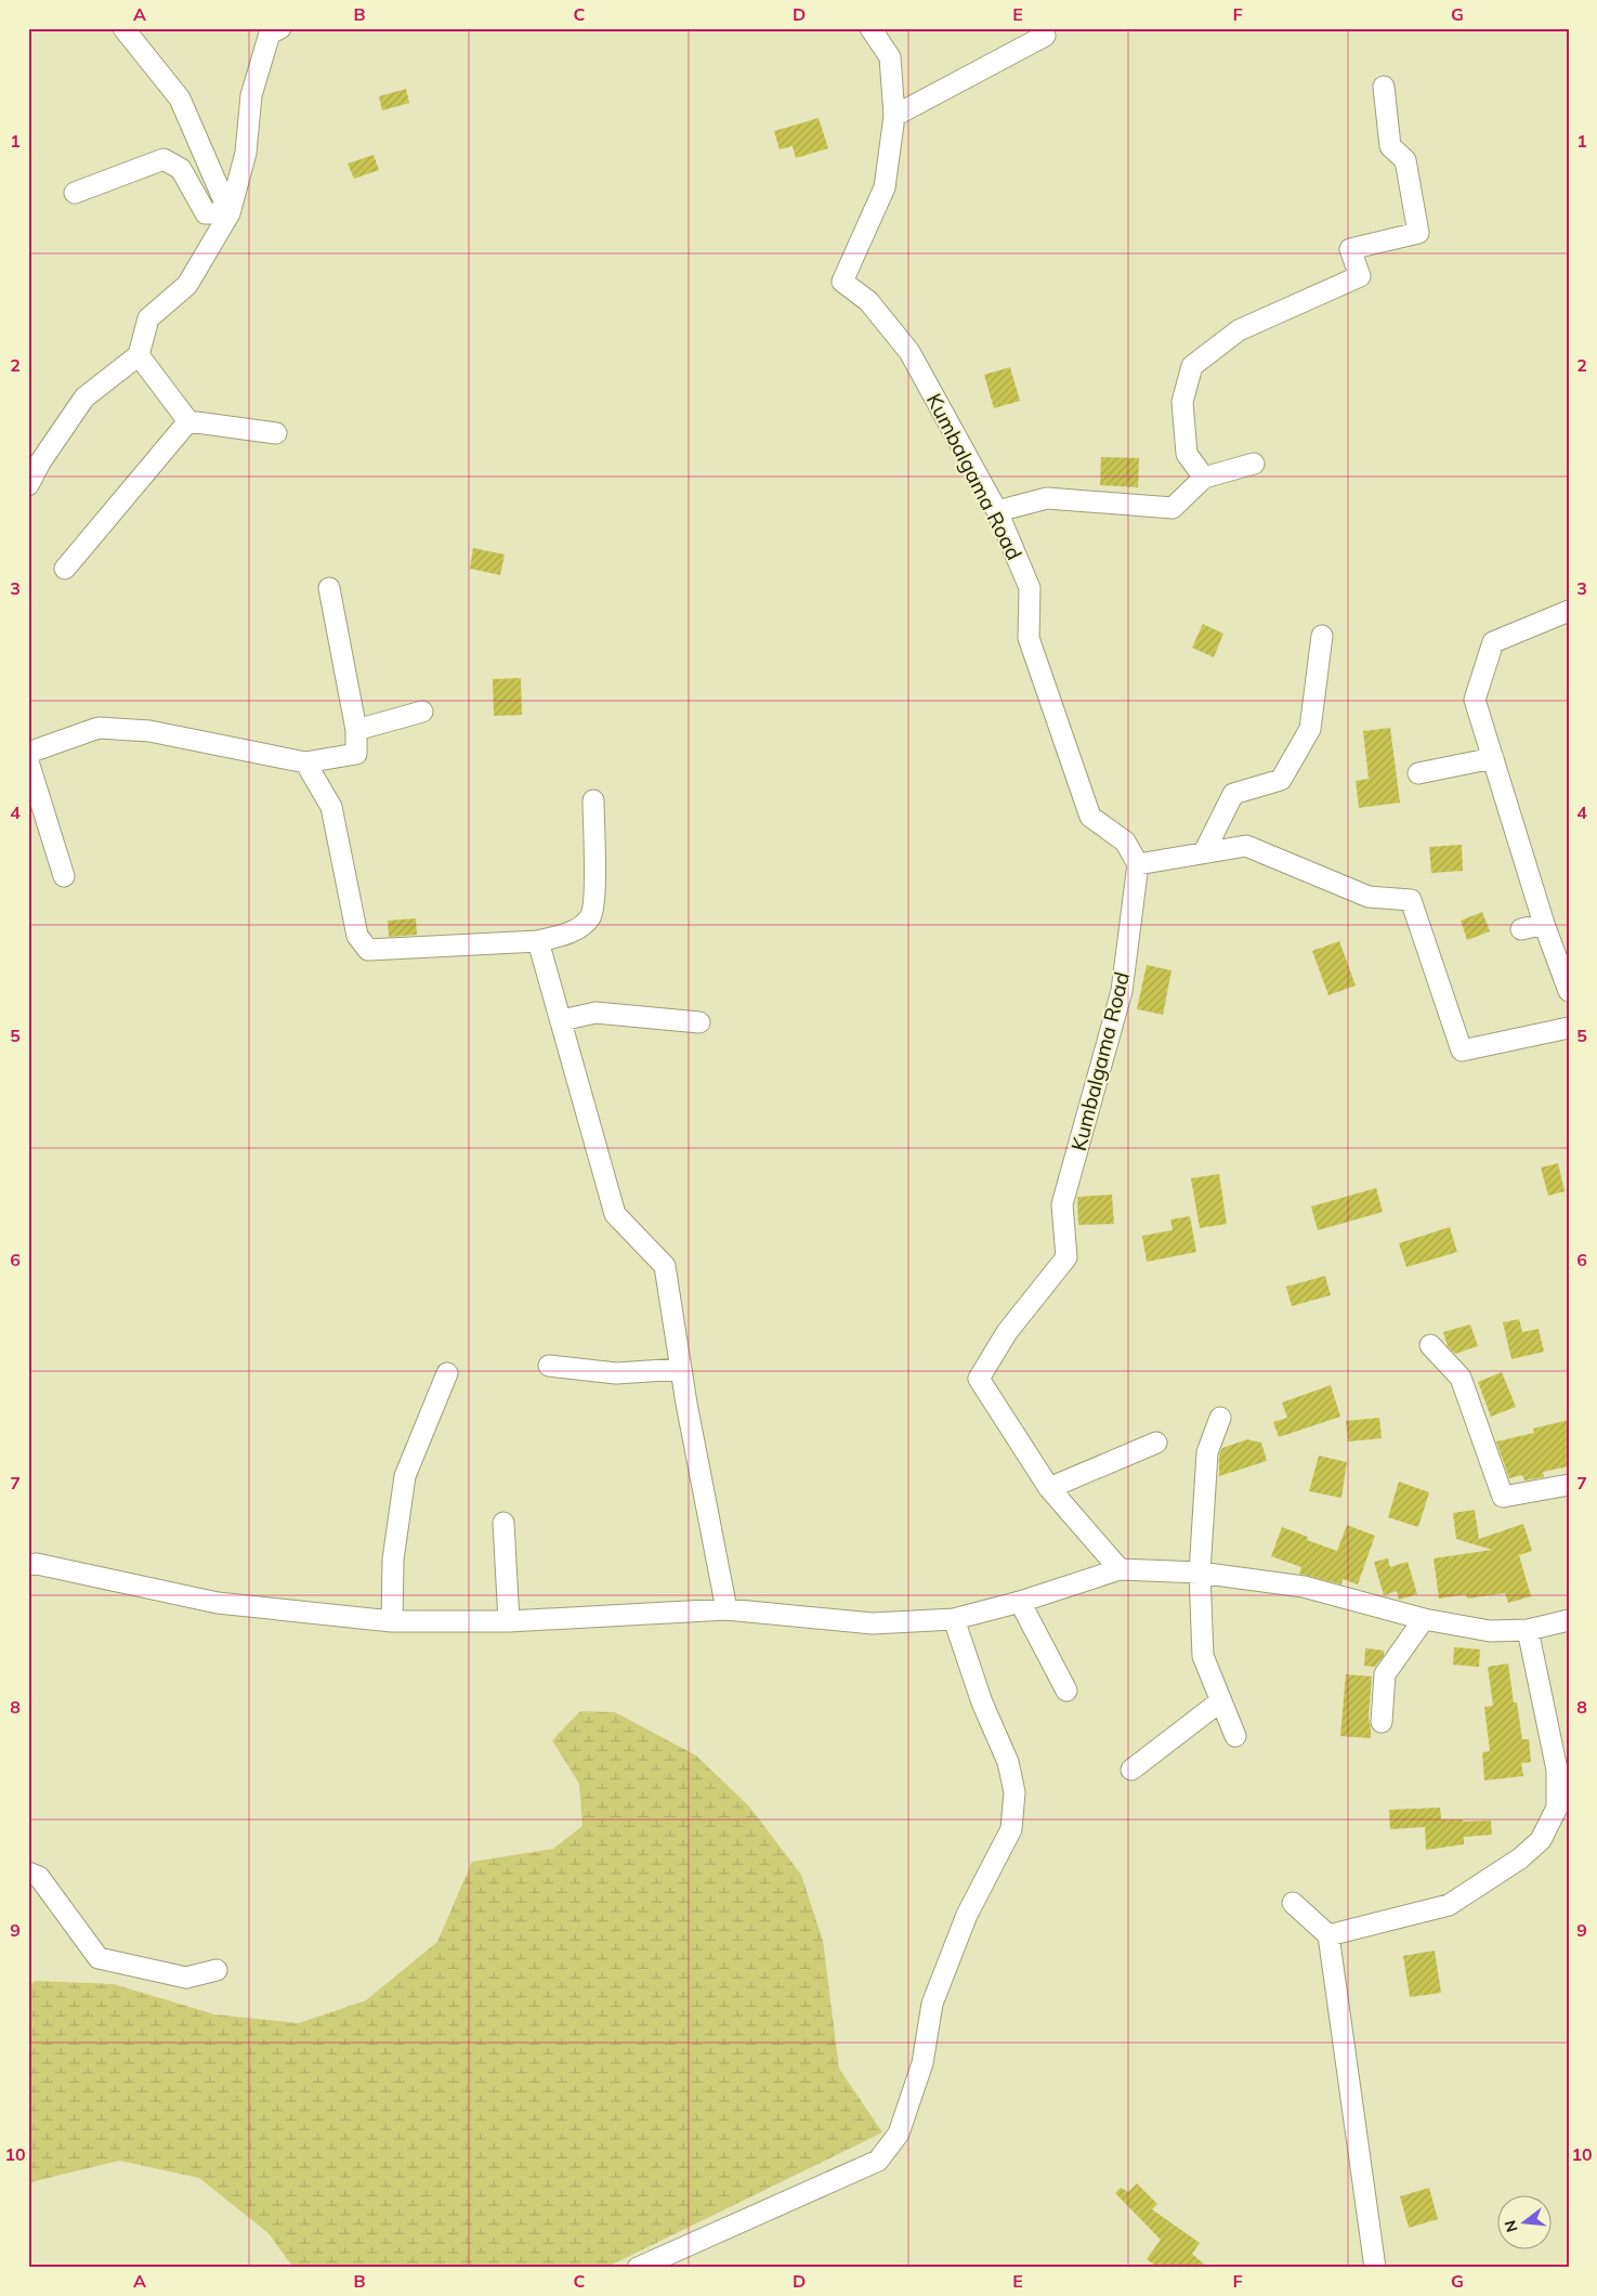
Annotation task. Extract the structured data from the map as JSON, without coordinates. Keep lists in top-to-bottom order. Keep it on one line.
{"streets":{"street":["Kumbalgama Road"]},"north":"left","grid":{"columns":["A","B","C","D","E","F","G"],"rows":["1","2","3","4","5","6","7","8","9","10"]}}
